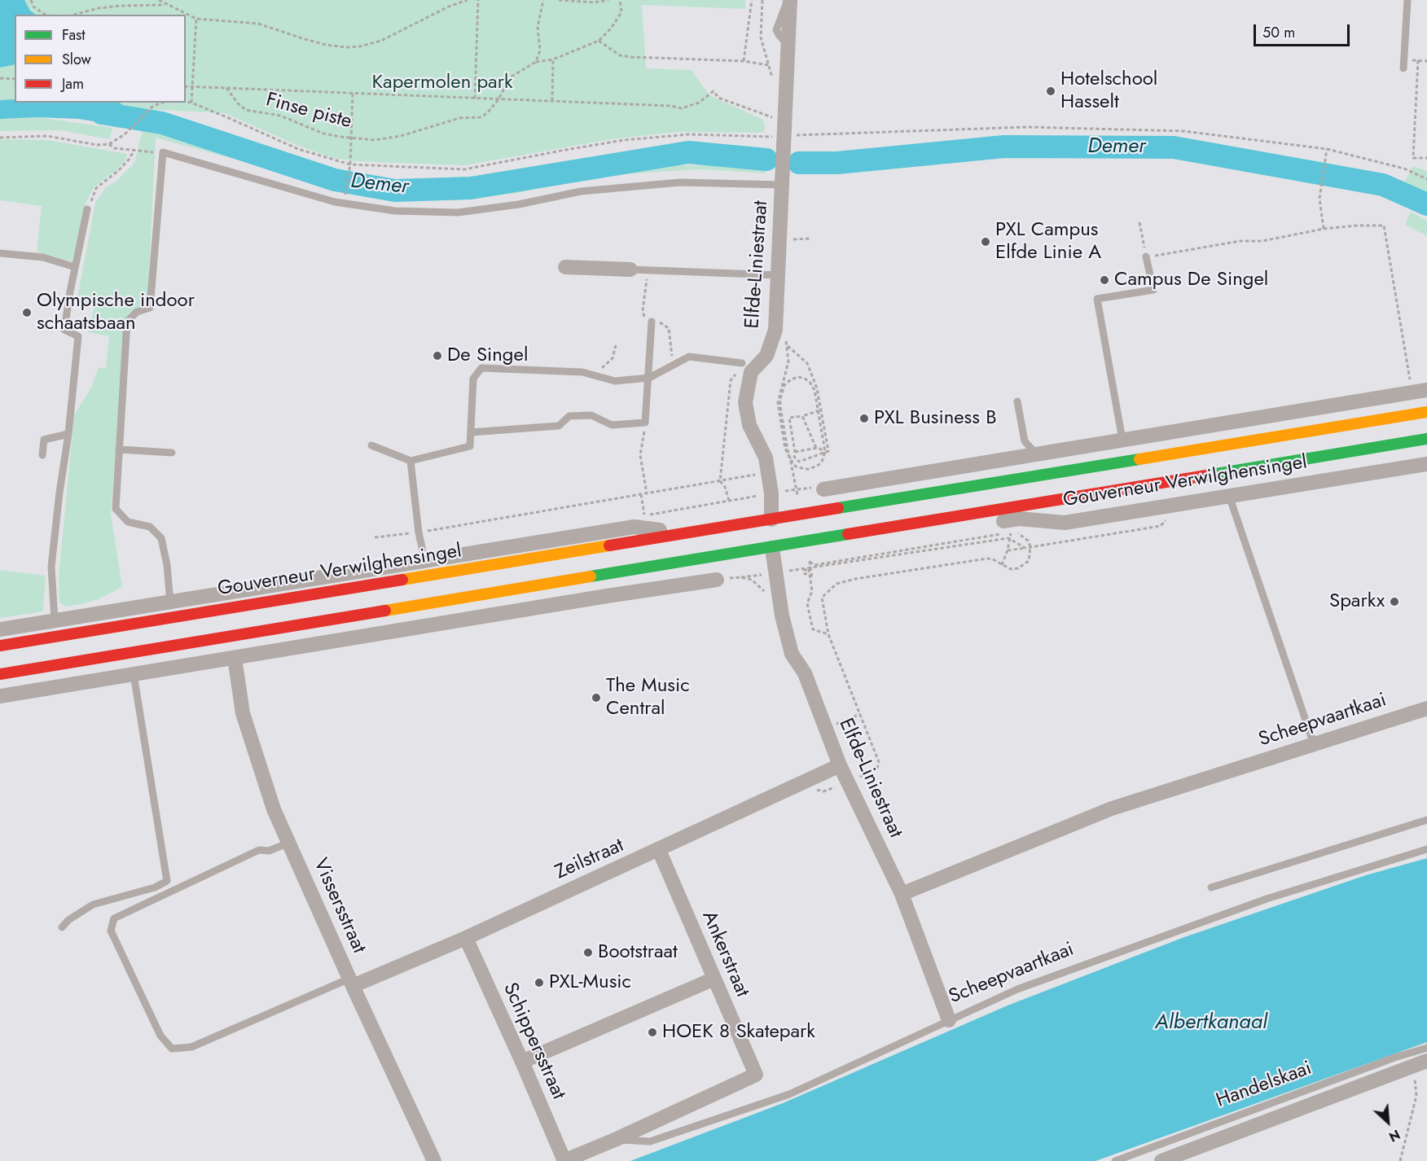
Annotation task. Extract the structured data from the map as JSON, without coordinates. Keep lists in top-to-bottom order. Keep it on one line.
{"streets":{"highway":["Gouverneur Verwilghensingel"],"street":["Elfde-Liniestraat","Scheepvaartkaai","Zeilstraat","Vissersstraat","Ankerstraat","Schippersstraat","Handelskaai"],"path":["Finse piste"]},"crossings":[["Elfde-Liniestraat","Gouverneur Verwilghensingel"],["Elfde-Liniestraat","Scheepvaartkaai"],["Elfde-Liniestraat","Zeilstraat"],["Gouverneur Verwilghensingel","Vissersstraat"],["Scheepvaartkaai","Ankerstraat"],["Scheepvaartkaai","Schippersstraat"],["Zeilstraat","Vissersstraat"],["Zeilstraat","Ankerstraat"],["Zeilstraat","Schippersstraat"]],"water":["Demer","Albertkanaal"],"parks":["Kapermolen park"],"places":["Hotelschool Hasselt","PXL Campus Elfde Linie A","Campus De Singel","Olympische indoor schaatsbaan","De Singel","PXL Business B","Sparkx","The Music Central","Bootstraat","PXL-Music","HOEK 8 Skatepark"],"legend":["Fast","Slow","Jam"],"scale_bar":"50 m","north":"bottom right"}
